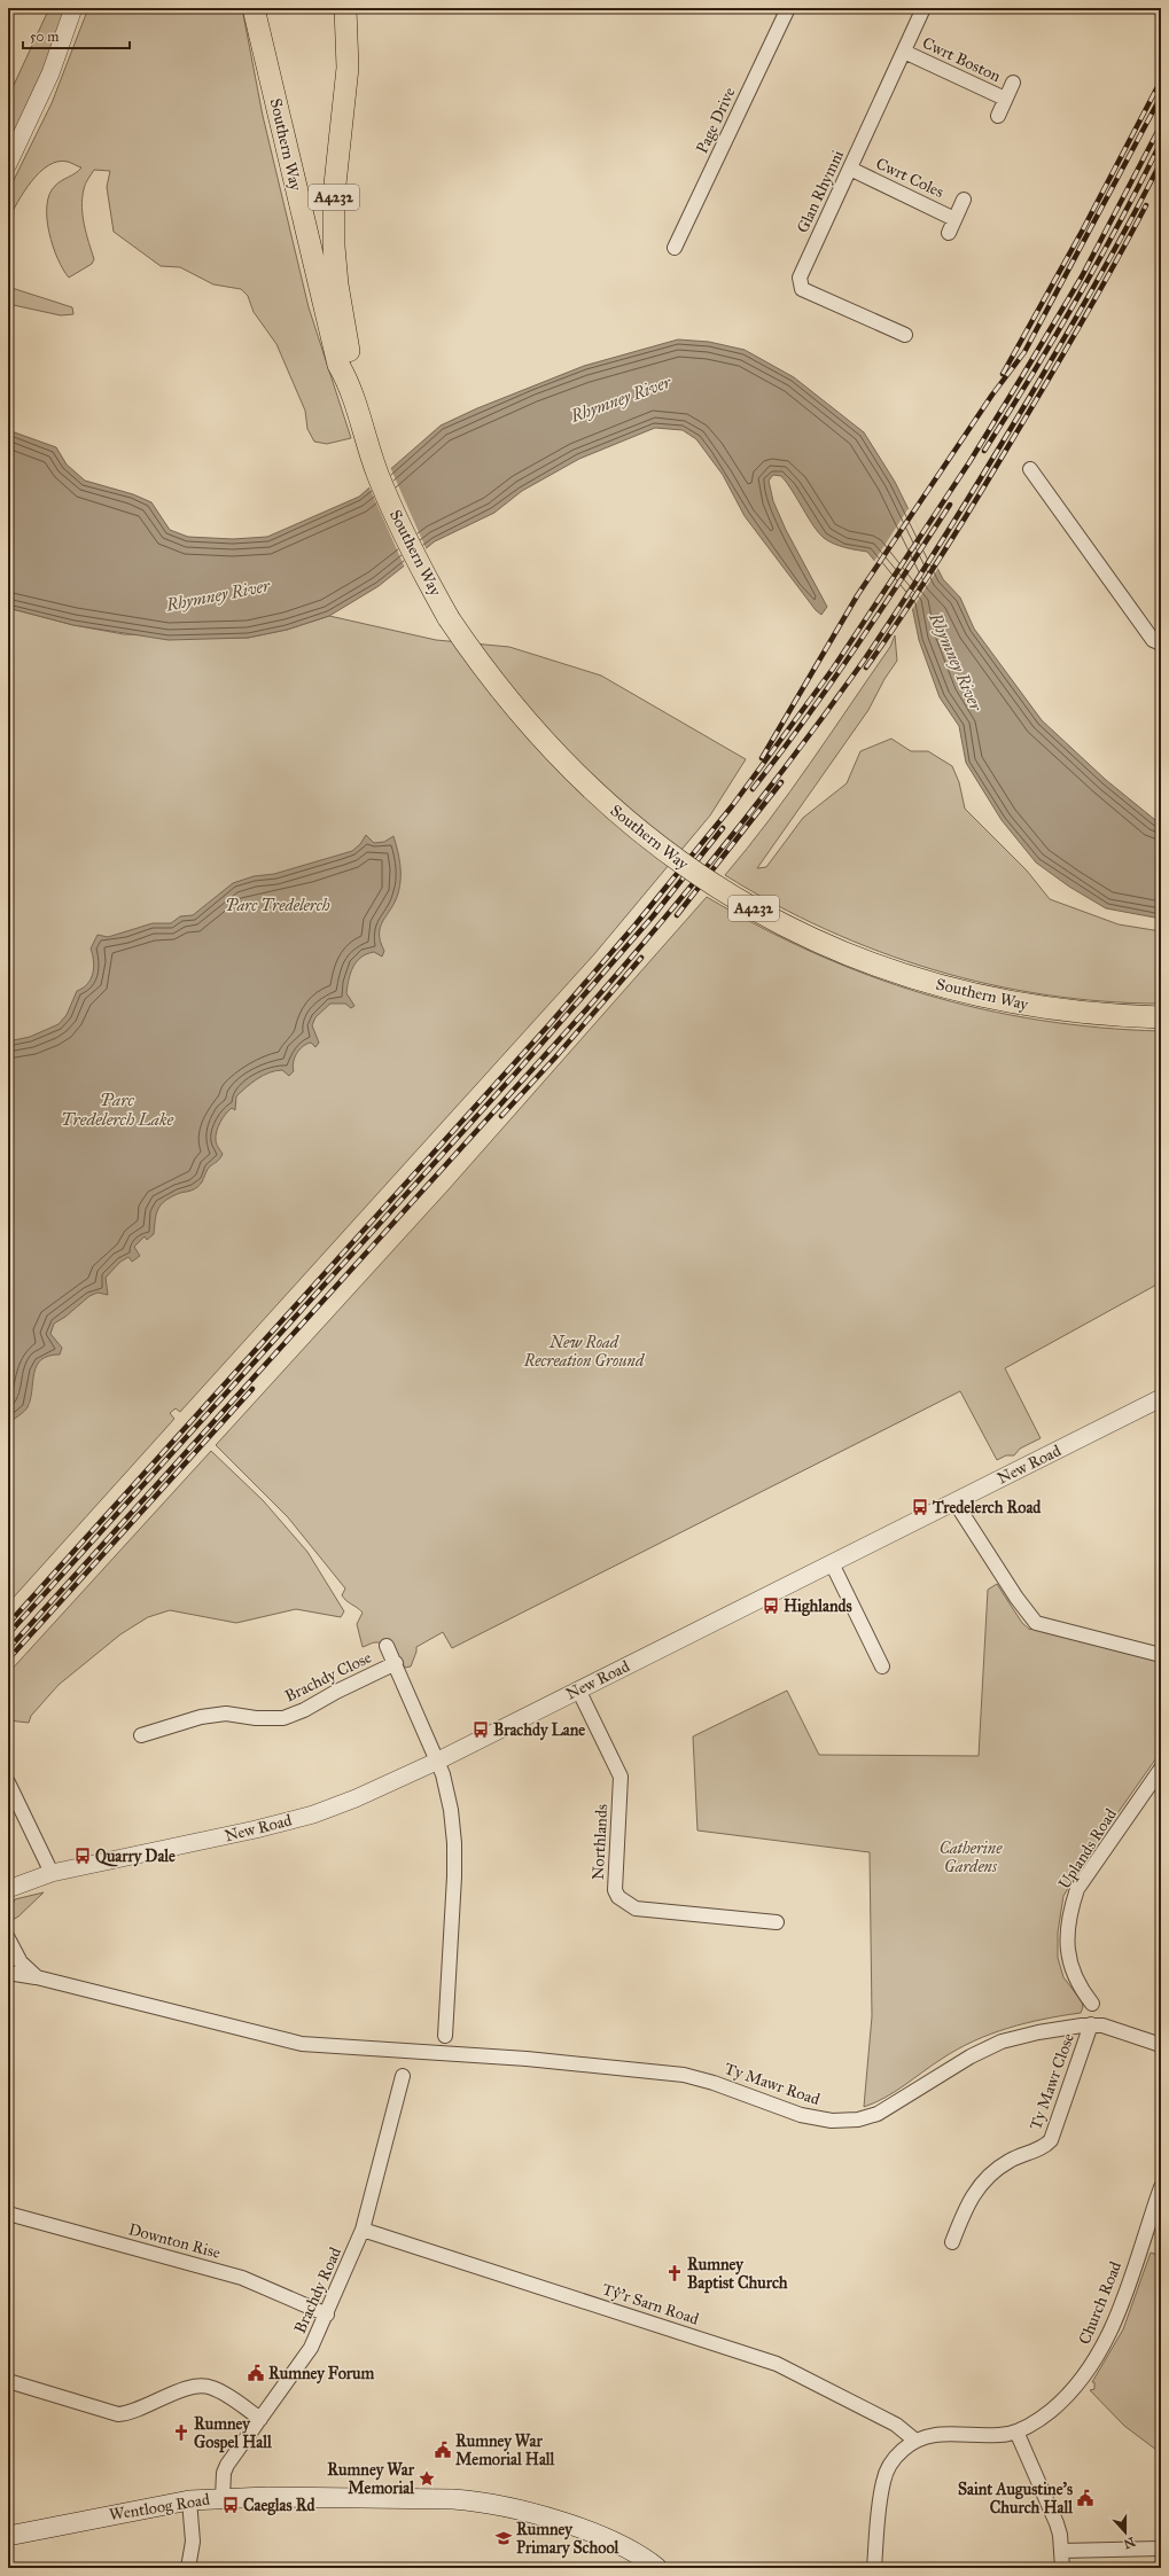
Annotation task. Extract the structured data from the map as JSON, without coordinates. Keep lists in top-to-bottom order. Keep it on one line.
{"streets":{"main road":["Southern Way","A4232","Wentloog Road"],"street":["Cwrt Boston","Page Drive","Cwrt Coles","Glan Rhymni","New Road","Brachdy Close","Northlands","Uplands Road","Ty Mawr Close","Ty Mawr Road","Downton Rise","Brachdy Road","Church Road","Tŷ'r Sarn Road"]},"crossings":[["Cwrt Boston","Glan Rhymni"],["Cwrt Coles","Glan Rhymni"],["New Road","Northlands"],["Ty Mawr Close","Ty Mawr Road"],["Downton Rise","Brachdy Road"],["Brachdy Road","Tŷ'r Sarn Road"],["Brachdy Road","Wentloog Road"],["Church Road","Tŷ'r Sarn Road"]],"water":["Rhymney River","Parc Tredelerch Lake"],"parks":["Parc Tredelerch","New Road Recreation Ground","Catherine Gardens"],"places":{"bus stop":["Tredelerch Road","Highlands","Brachdy Lane","Quarry Dale","Caeglas Rd"],"church":["Rumney Baptist Church","Rumney Gospel Hall"],"public building":["Rumney Forum","Rumney War Memorial Hall","Saint Augustine's Church Hall"],"place":["Rumney War Memorial"],"school or university":["Rumney Primary School"]},"scale_bar":"50 m","north":"bottom"}
